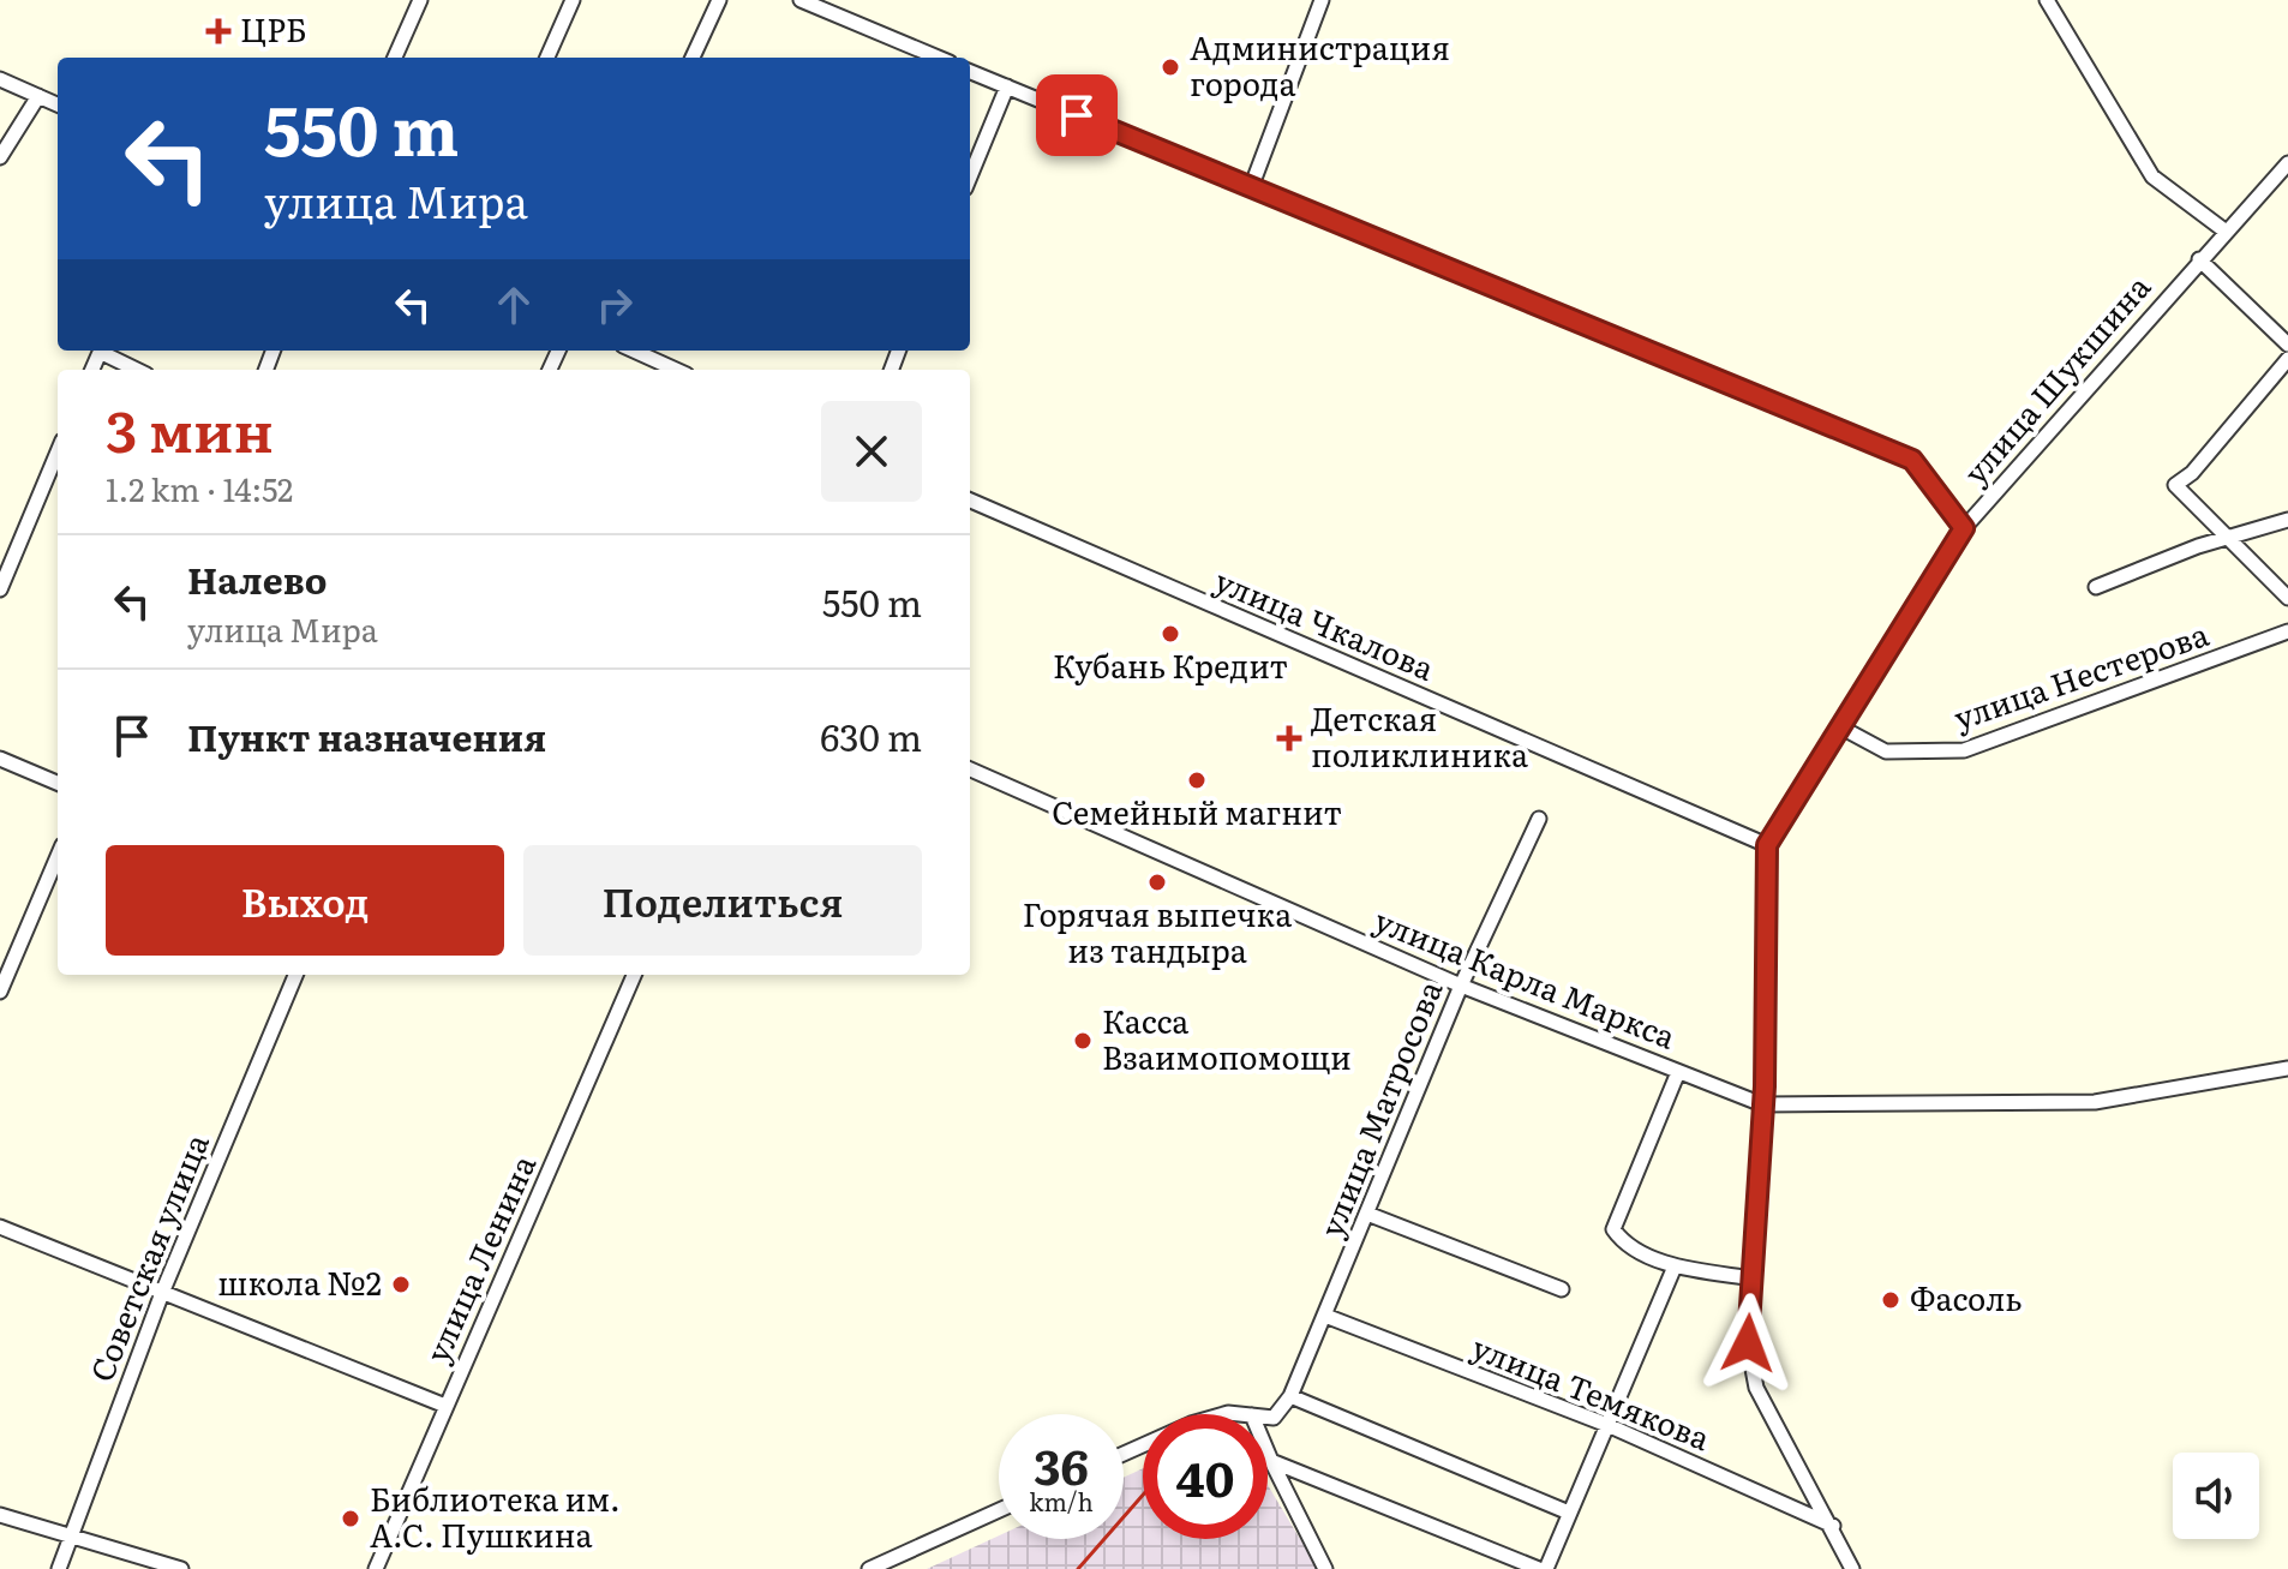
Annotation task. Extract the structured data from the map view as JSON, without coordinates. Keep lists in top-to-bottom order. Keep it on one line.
{"streets":{"street":["улица Шукшина","улица Чкалова","улица Нестерова","улица Карла Маркса","улица Матросова","Советская улица","улица Ленина","улица Темякова"]},"crossings":[["улица Шукшина","улица Чкалова"],["улица Шукшина","улица Нестерова"],["улица Карла Маркса","улица Матросова"],["улица Матросова","улица Темякова"]],"places":{"health":["ЦРБ","Детская поликлиника"],"other":["Администрация города","Кубань Кредит","Семейный магнит","Горячая выпечка из тандыра","Касса Взаимопомощи","школа №2","Фасоль","Библиотека им. А.С. Пушкина"]},"page":{"turn":["550 m","улица Мира"],"heading":["3 мин","1.2 km · 14:52"],"list":[{"name":"Налево","note":"улица Мира","value":"550 m"},{"name":"Пункт назначения","value":"630 m"}],"buttons":["Выход","Поделиться"],"speed":"36 km/h","limit":"40"}}
